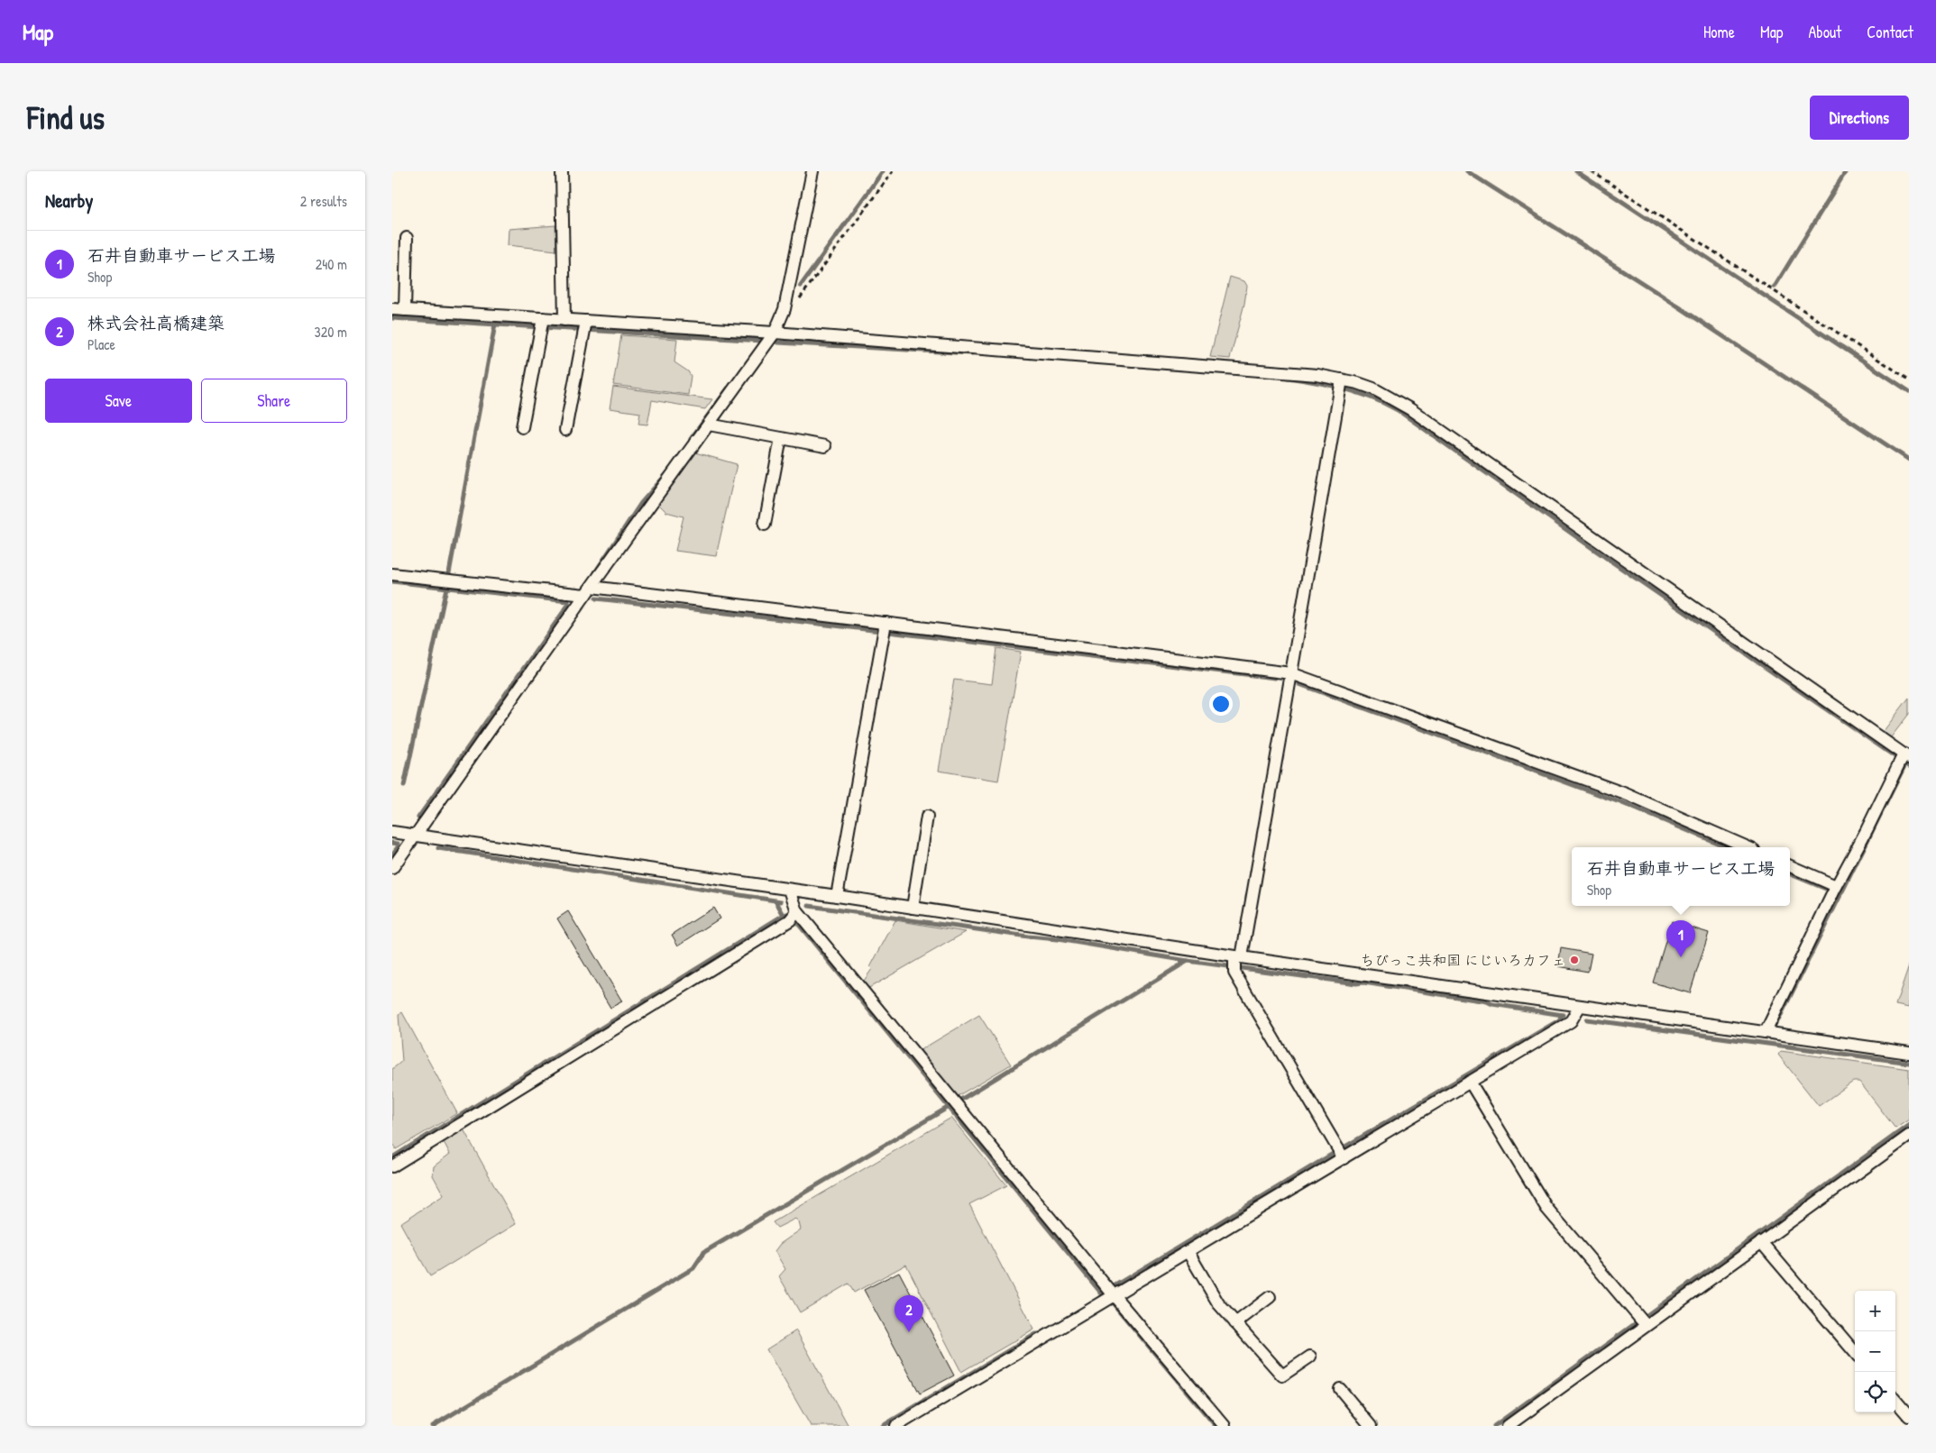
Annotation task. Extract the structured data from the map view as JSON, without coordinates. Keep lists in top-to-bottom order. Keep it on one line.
{"places":["ちびっこ共和国 にじいろカフェ"],"page":{"header":"Map","nav":["Home","Map","About","Contact"],"buttons":["Directions",["Save","Share"]],"title":"Find us","heading":["Nearby","2 results"],"list":[{"mark":"1","name":"石井自動車サービス工場","note":"Shop","value":"240 m"},{"mark":"2","name":"株式会社高橋建築","note":"Place","value":"320 m"}],"popup":["石井自動車サービス工場","Shop"],"pins":["1","2"],"map_buttons":["+","−"]}}
